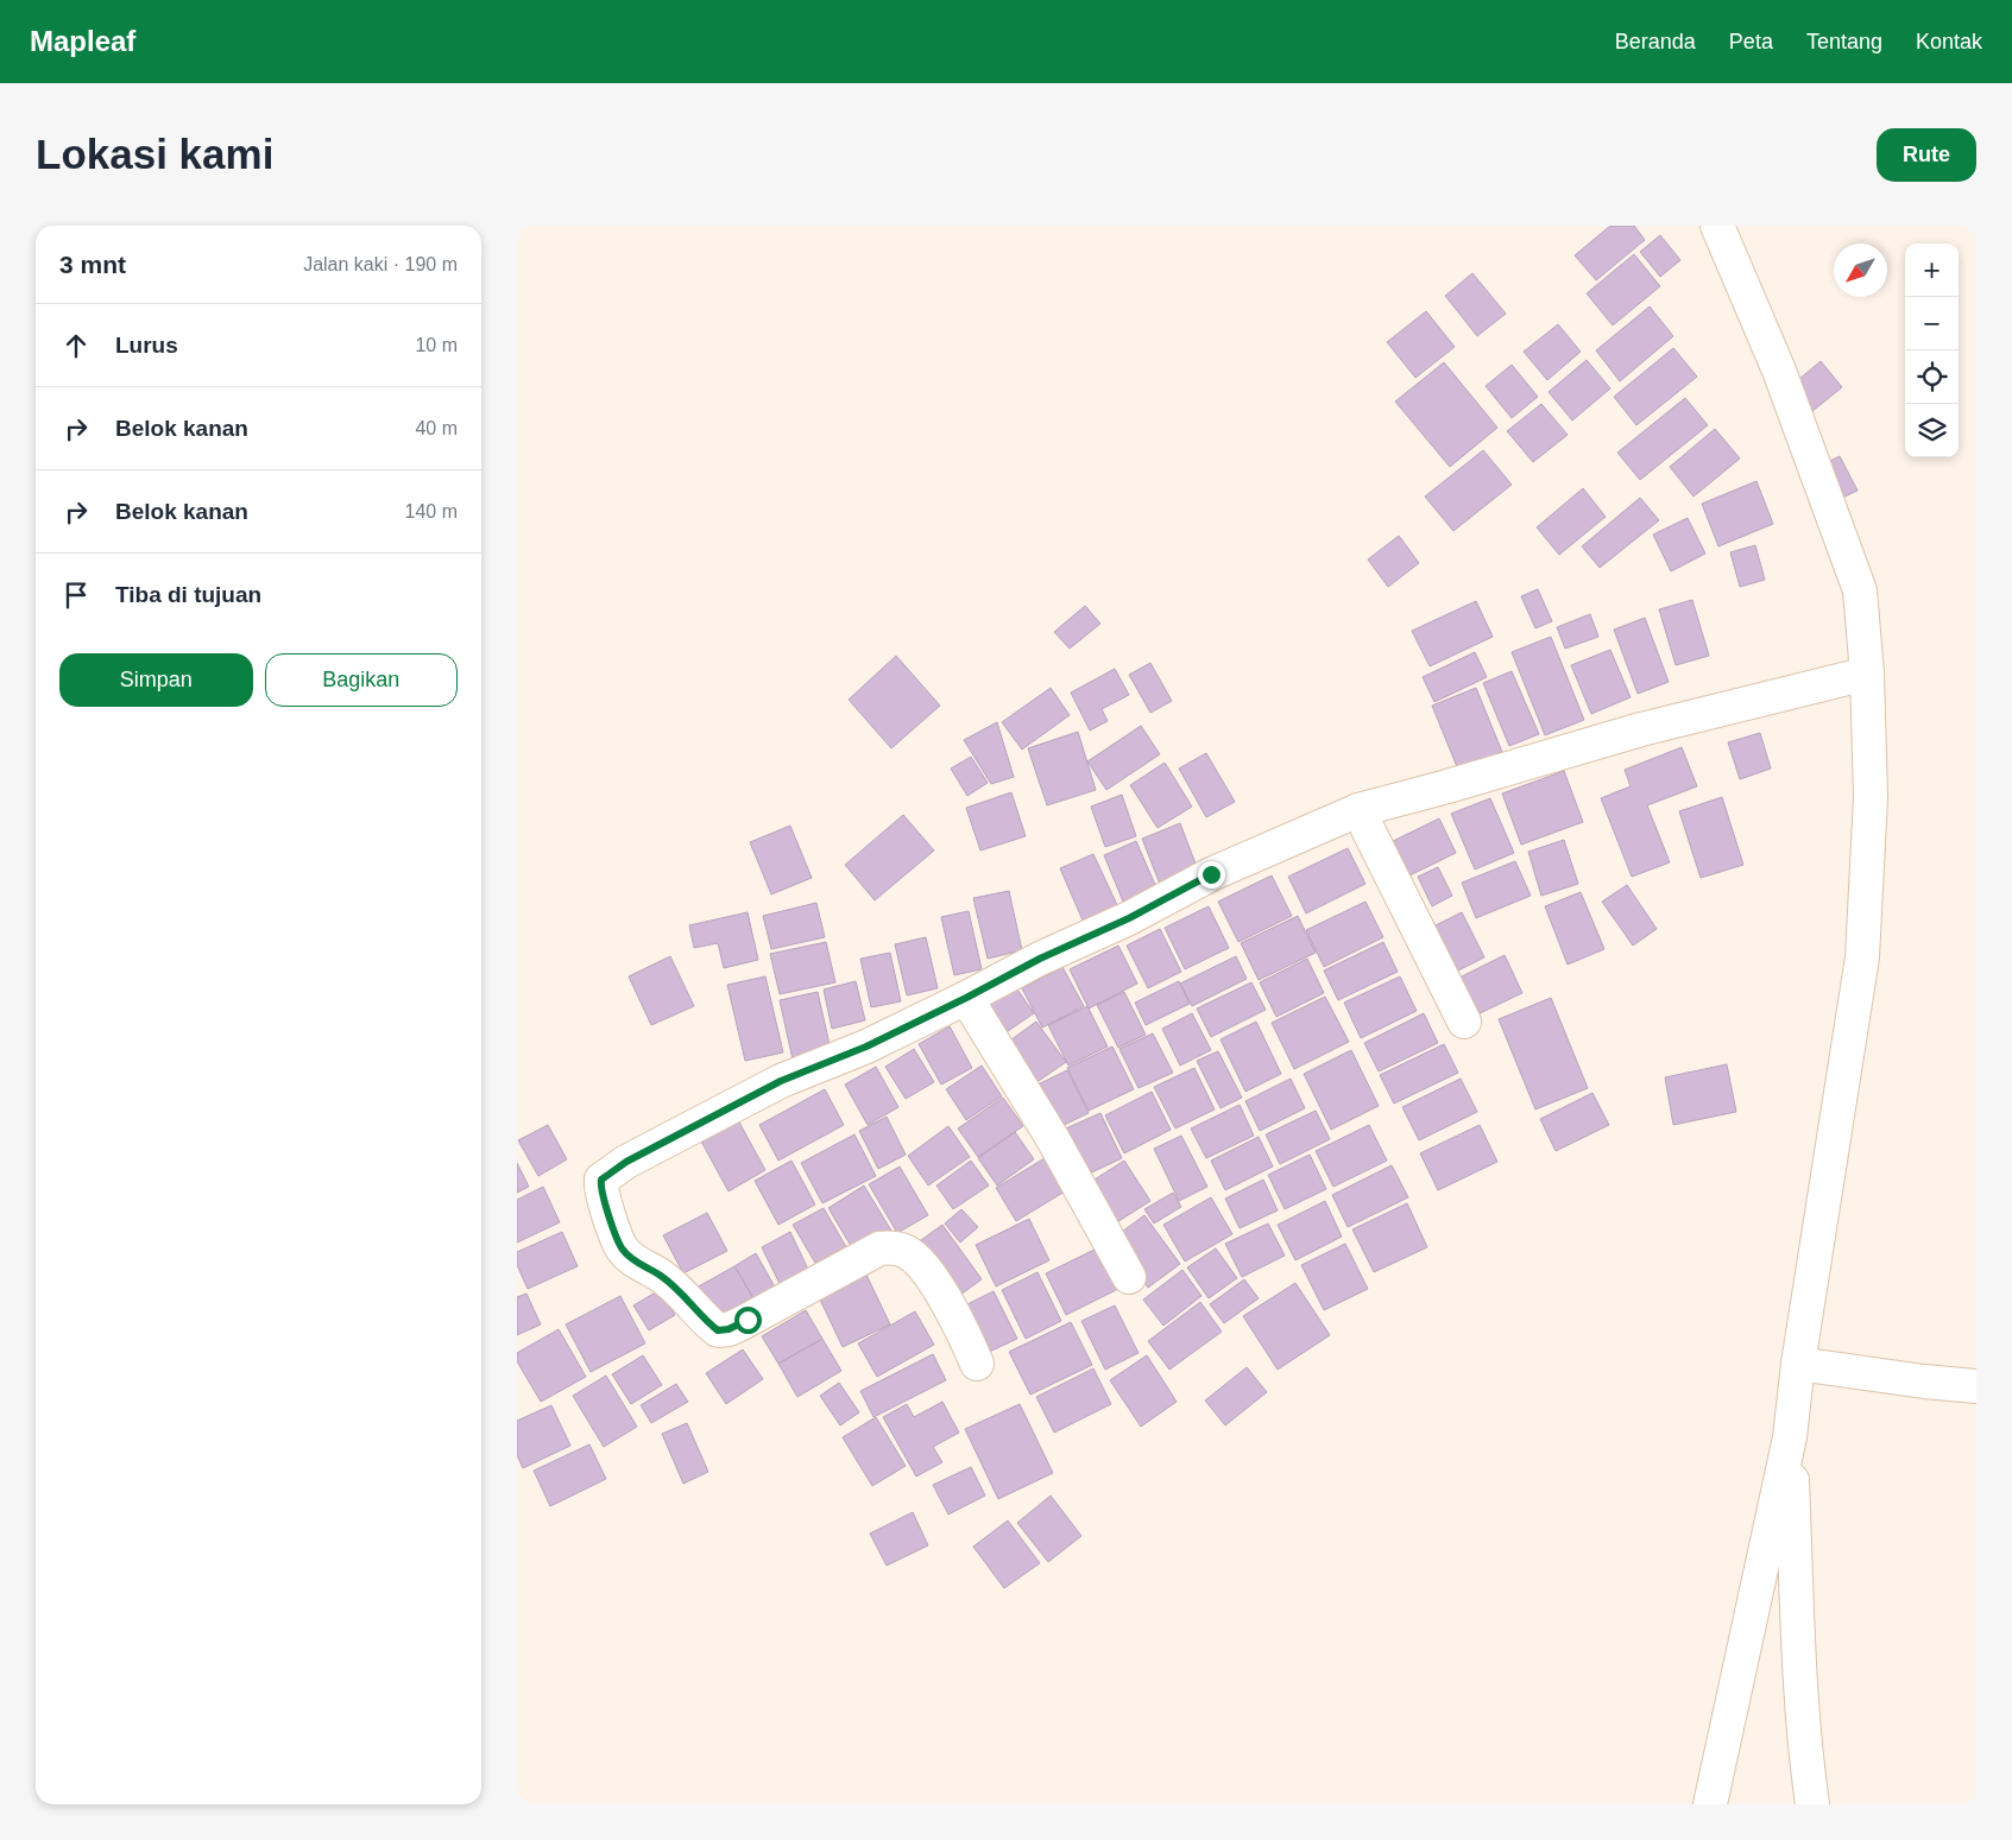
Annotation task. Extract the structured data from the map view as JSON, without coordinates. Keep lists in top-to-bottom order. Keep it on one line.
{"north":"bottom left","page":{"header":"Mapleaf","nav":["Beranda","Peta","Tentang","Kontak"],"buttons":["Rute",["Simpan","Bagikan"]],"title":"Lokasi kami","heading":["3 mnt","Jalan kaki · 190 m"],"map_buttons":["+","−"],"list":[["Lurus","10 m"],["Belok kanan","40 m"],["Belok kanan","140 m"],"Tiba di tujuan"]}}
